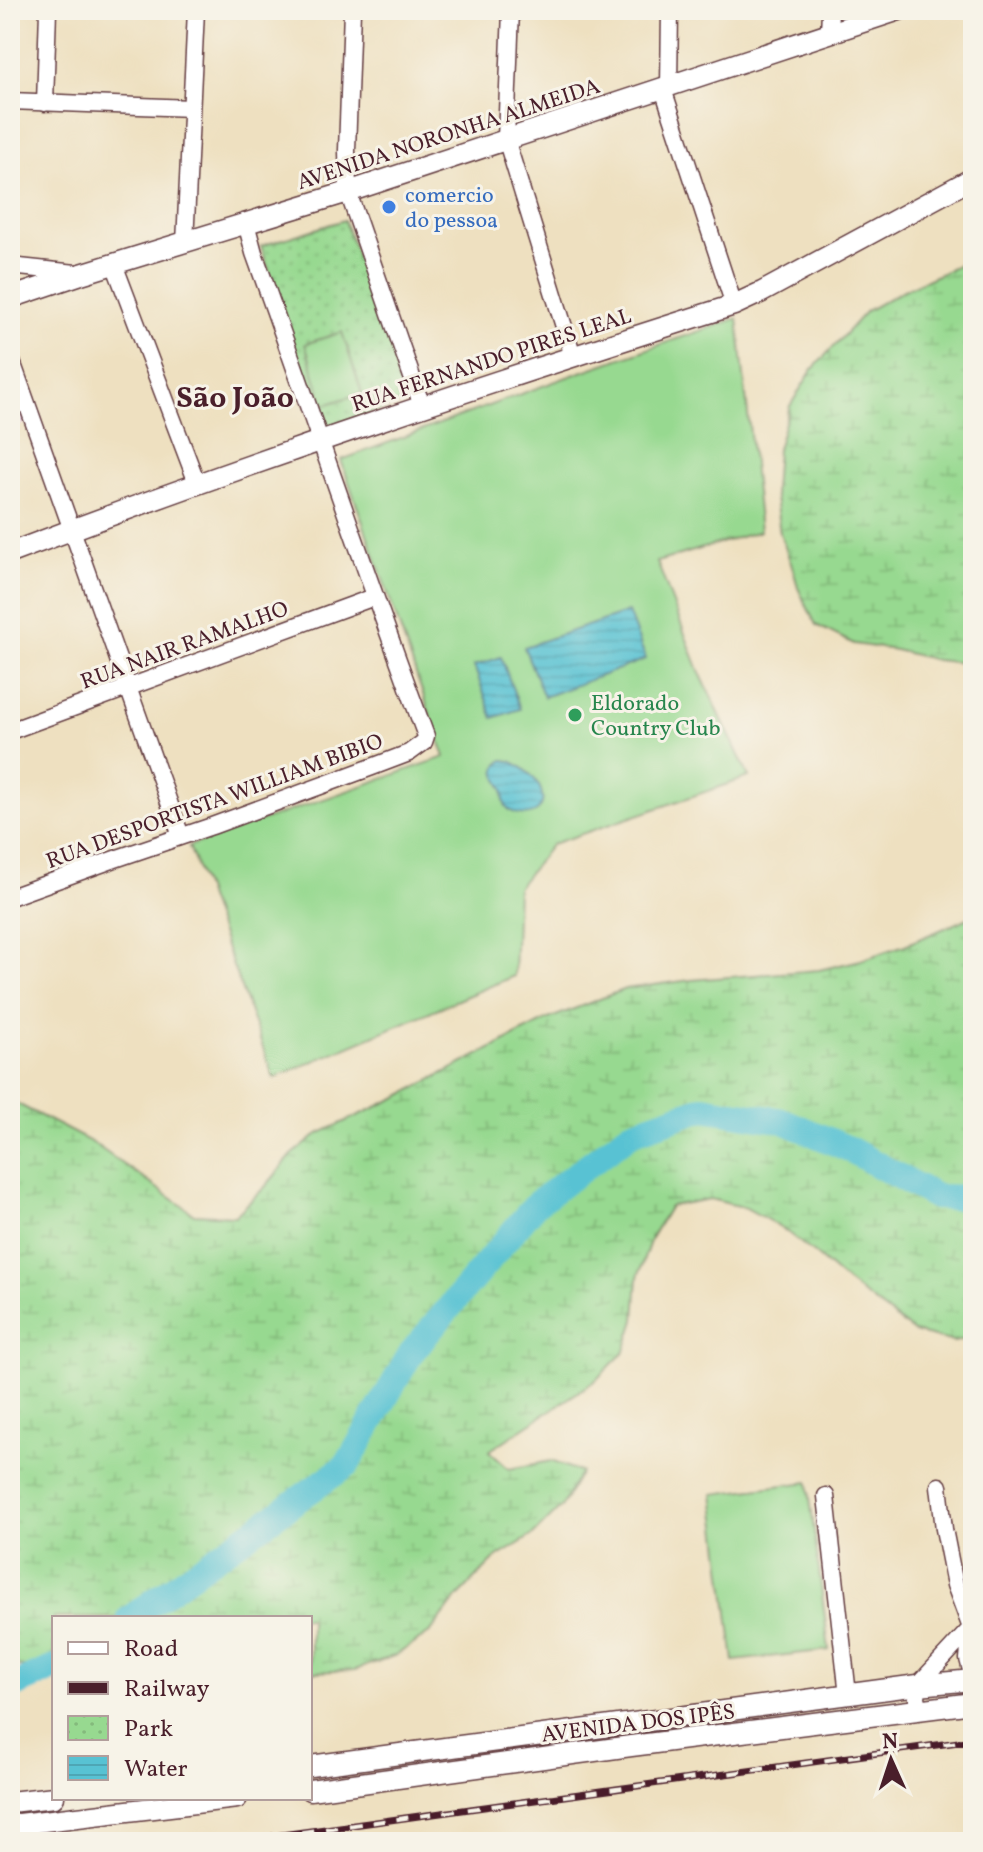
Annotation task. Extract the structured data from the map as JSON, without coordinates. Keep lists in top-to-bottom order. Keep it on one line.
{"streets":{"main road":["AVENIDA NORONHA ALMEIDA","RUA FERNANDO PIRES LEAL","AVENIDA DOS IPÊS"],"street":["RUA NAIR RAMALHO","RUA DESPORTISTA WILLIAM BIBIO"]},"crossings":[["RUA NAIR RAMALHO","RUA DESPORTISTA WILLIAM BIBIO"]],"districts":["São João"],"places":["comercio do pessoa","Eldorado Country Club"],"legend":["Road","Railway","Park","Water"],"north":"top"}
